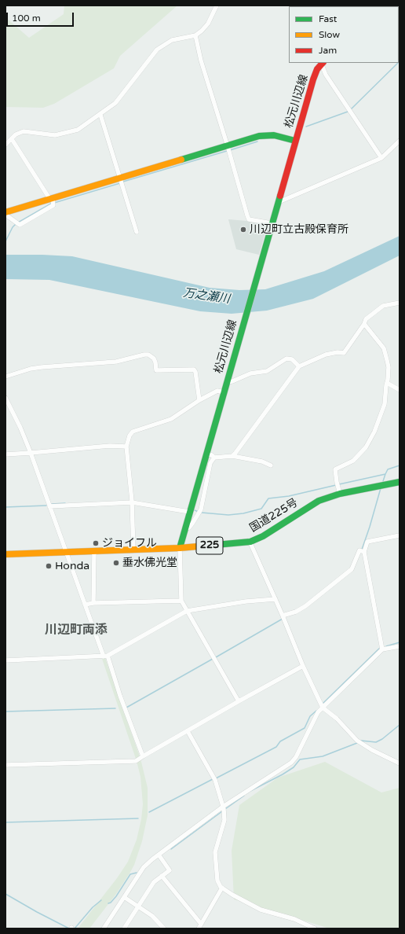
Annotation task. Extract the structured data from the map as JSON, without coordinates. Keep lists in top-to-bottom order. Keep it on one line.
{"streets":{"main road":["松元川辺線","国道225号","225"]},"crossings":[["松元川辺線","国道225号"]],"districts":["川辺町両添"],"water":["万之瀬川"],"places":["川辺町立古殿保育所","ジョイフル","垂水佛光堂","Honda"],"legend":["Fast","Slow","Jam"],"scale_bar":"100 m"}
